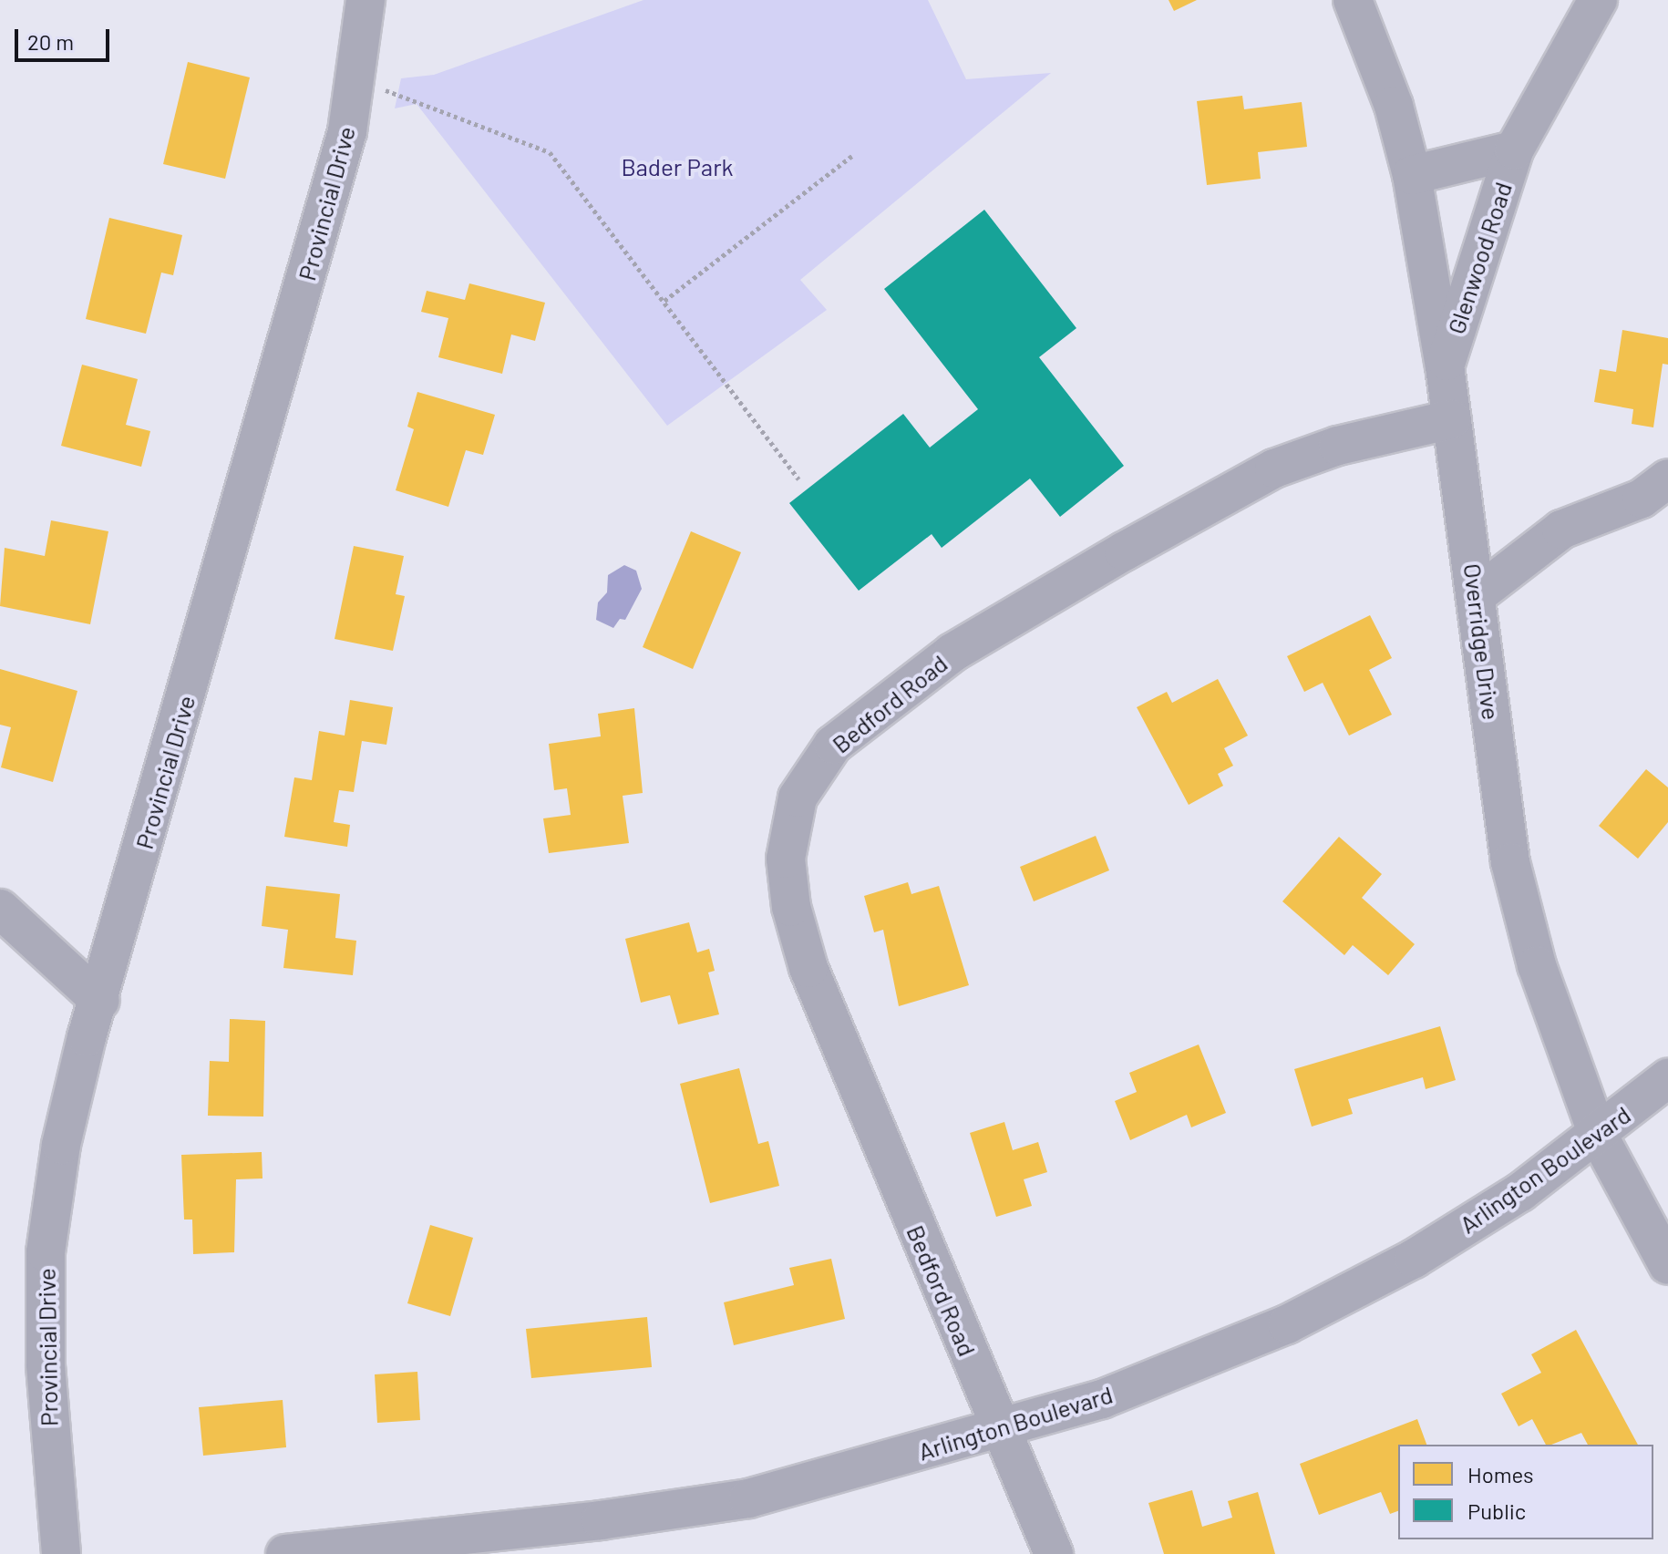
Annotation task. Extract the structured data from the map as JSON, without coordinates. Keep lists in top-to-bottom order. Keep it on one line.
{"streets":{"street":["Provincial Drive","Glenwood Road","Overridge Drive","Bedford Road","Arlington Boulevard"]},"crossings":[["Glenwood Road","Overridge Drive"],["Overridge Drive","Bedford Road"],["Overridge Drive","Arlington Boulevard"],["Bedford Road","Arlington Boulevard"]],"parks":["Bader Park"],"legend":["Homes","Public"],"scale_bar":"20 m"}
